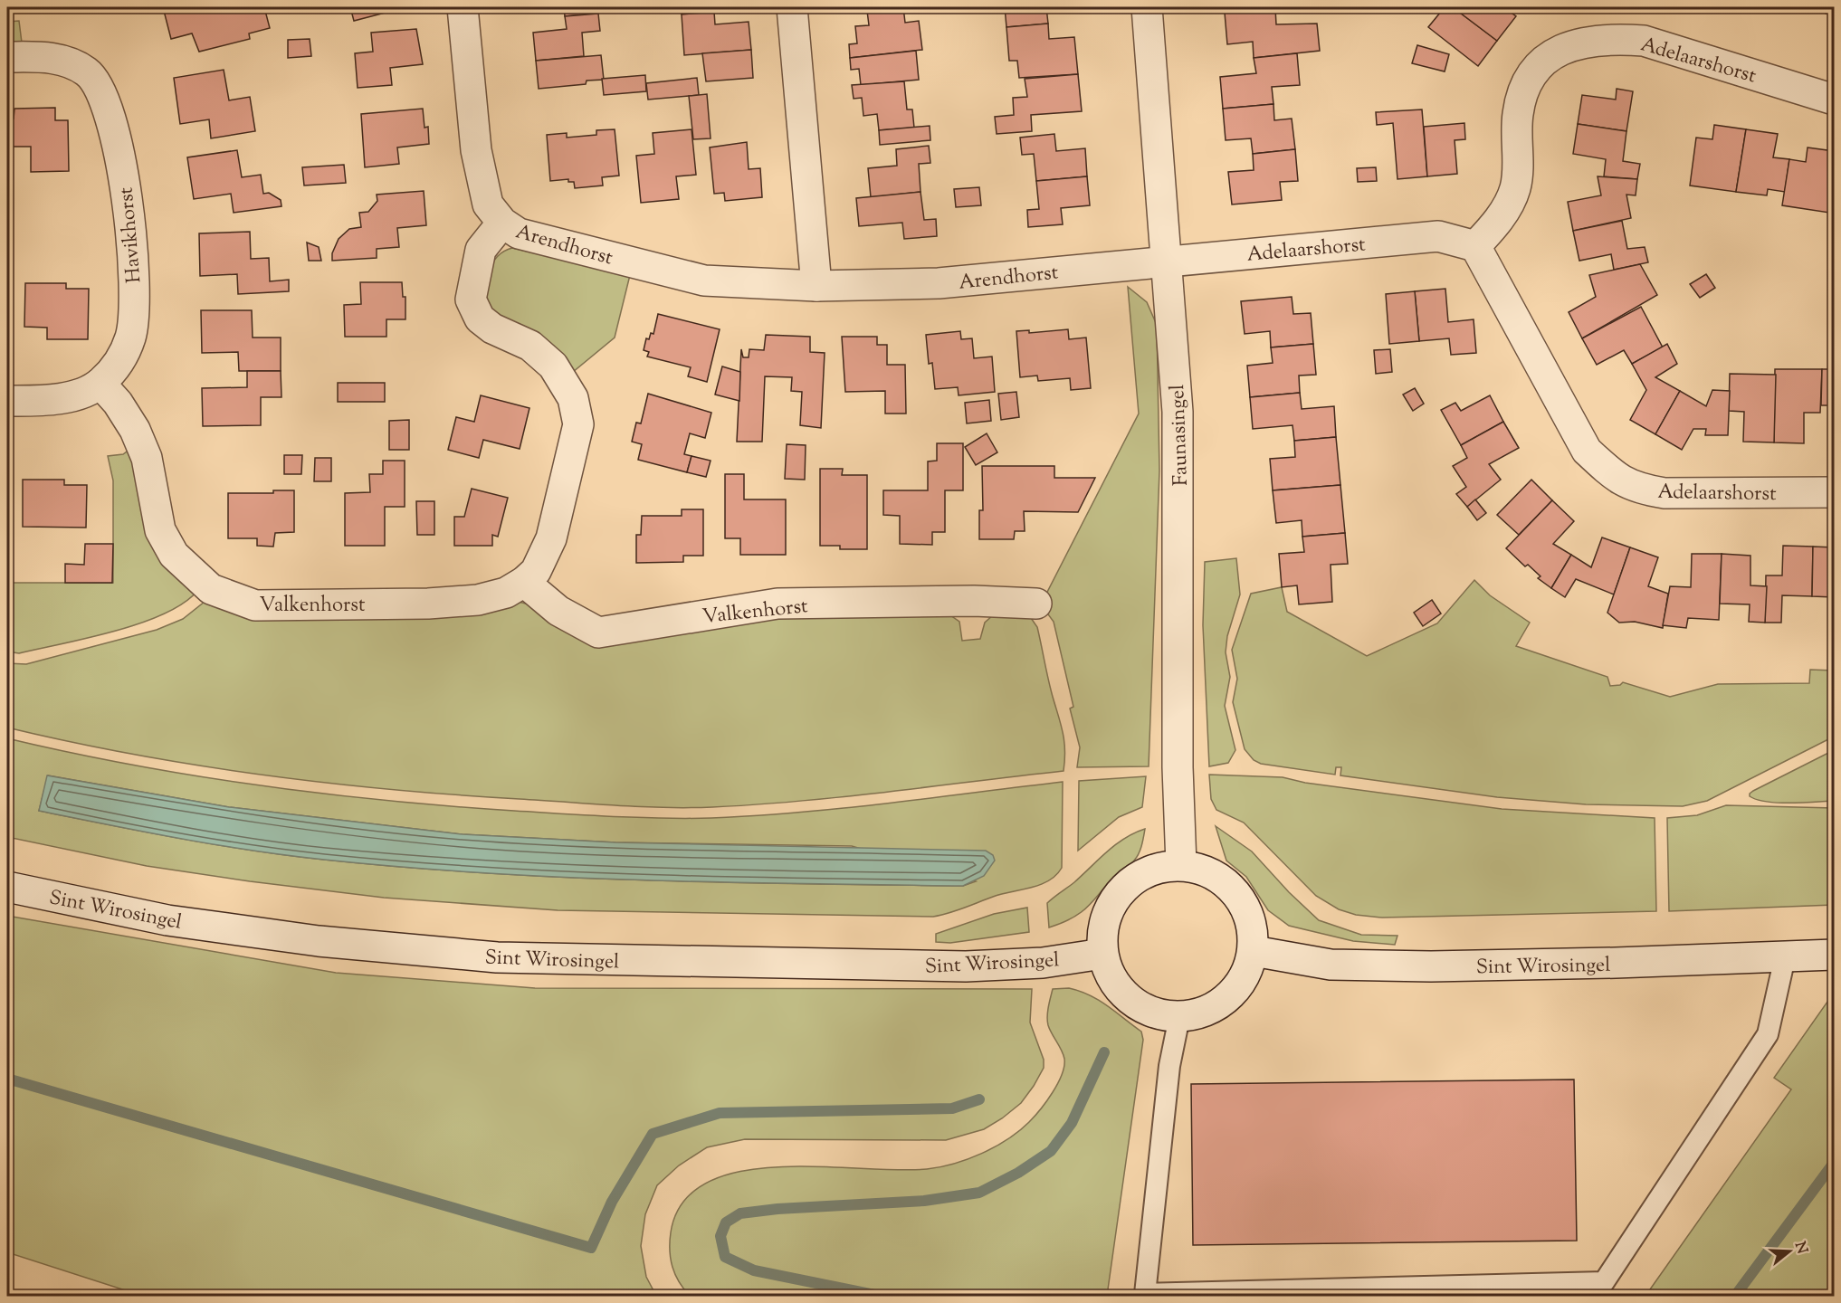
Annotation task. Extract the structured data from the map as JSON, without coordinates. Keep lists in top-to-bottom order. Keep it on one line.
{"streets":{"street":["Adelaarshorst","Havikhorst","Arendhorst","Faunasingel","Valkenhorst","Sint Wirosingel"]},"crossings":[["Adelaarshorst","Arendhorst"],["Adelaarshorst","Faunasingel"],["Havikhorst","Valkenhorst"],["Arendhorst","Faunasingel"],["Arendhorst","Valkenhorst"],["Faunasingel","Sint Wirosingel"]],"north":"right"}
